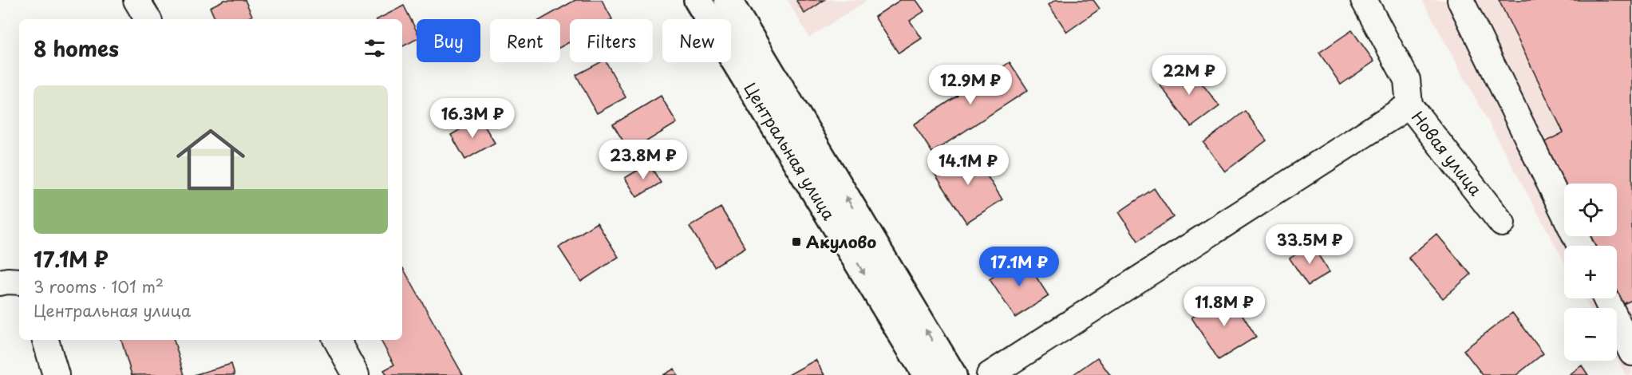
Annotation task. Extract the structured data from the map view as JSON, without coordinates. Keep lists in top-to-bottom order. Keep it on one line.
{"streets":{"main road":["Центральная улица"],"street":["Новая улица"]},"places":{"transit":["Акулово"]},"page":{"chip":["Buy","Rent","Filters","New"],"heading":"8 homes","price":["22M ₽","12.9M ₽","16.3M ₽","23.8M ₽","14.1M ₽","33.5M ₽","17.1M ₽","11.8M ₽"],"list":[{"name":"17.1M ₽","note":"3 rooms · 101 m² · Центральная улица"}],"map_buttons":["+","−"]}}
